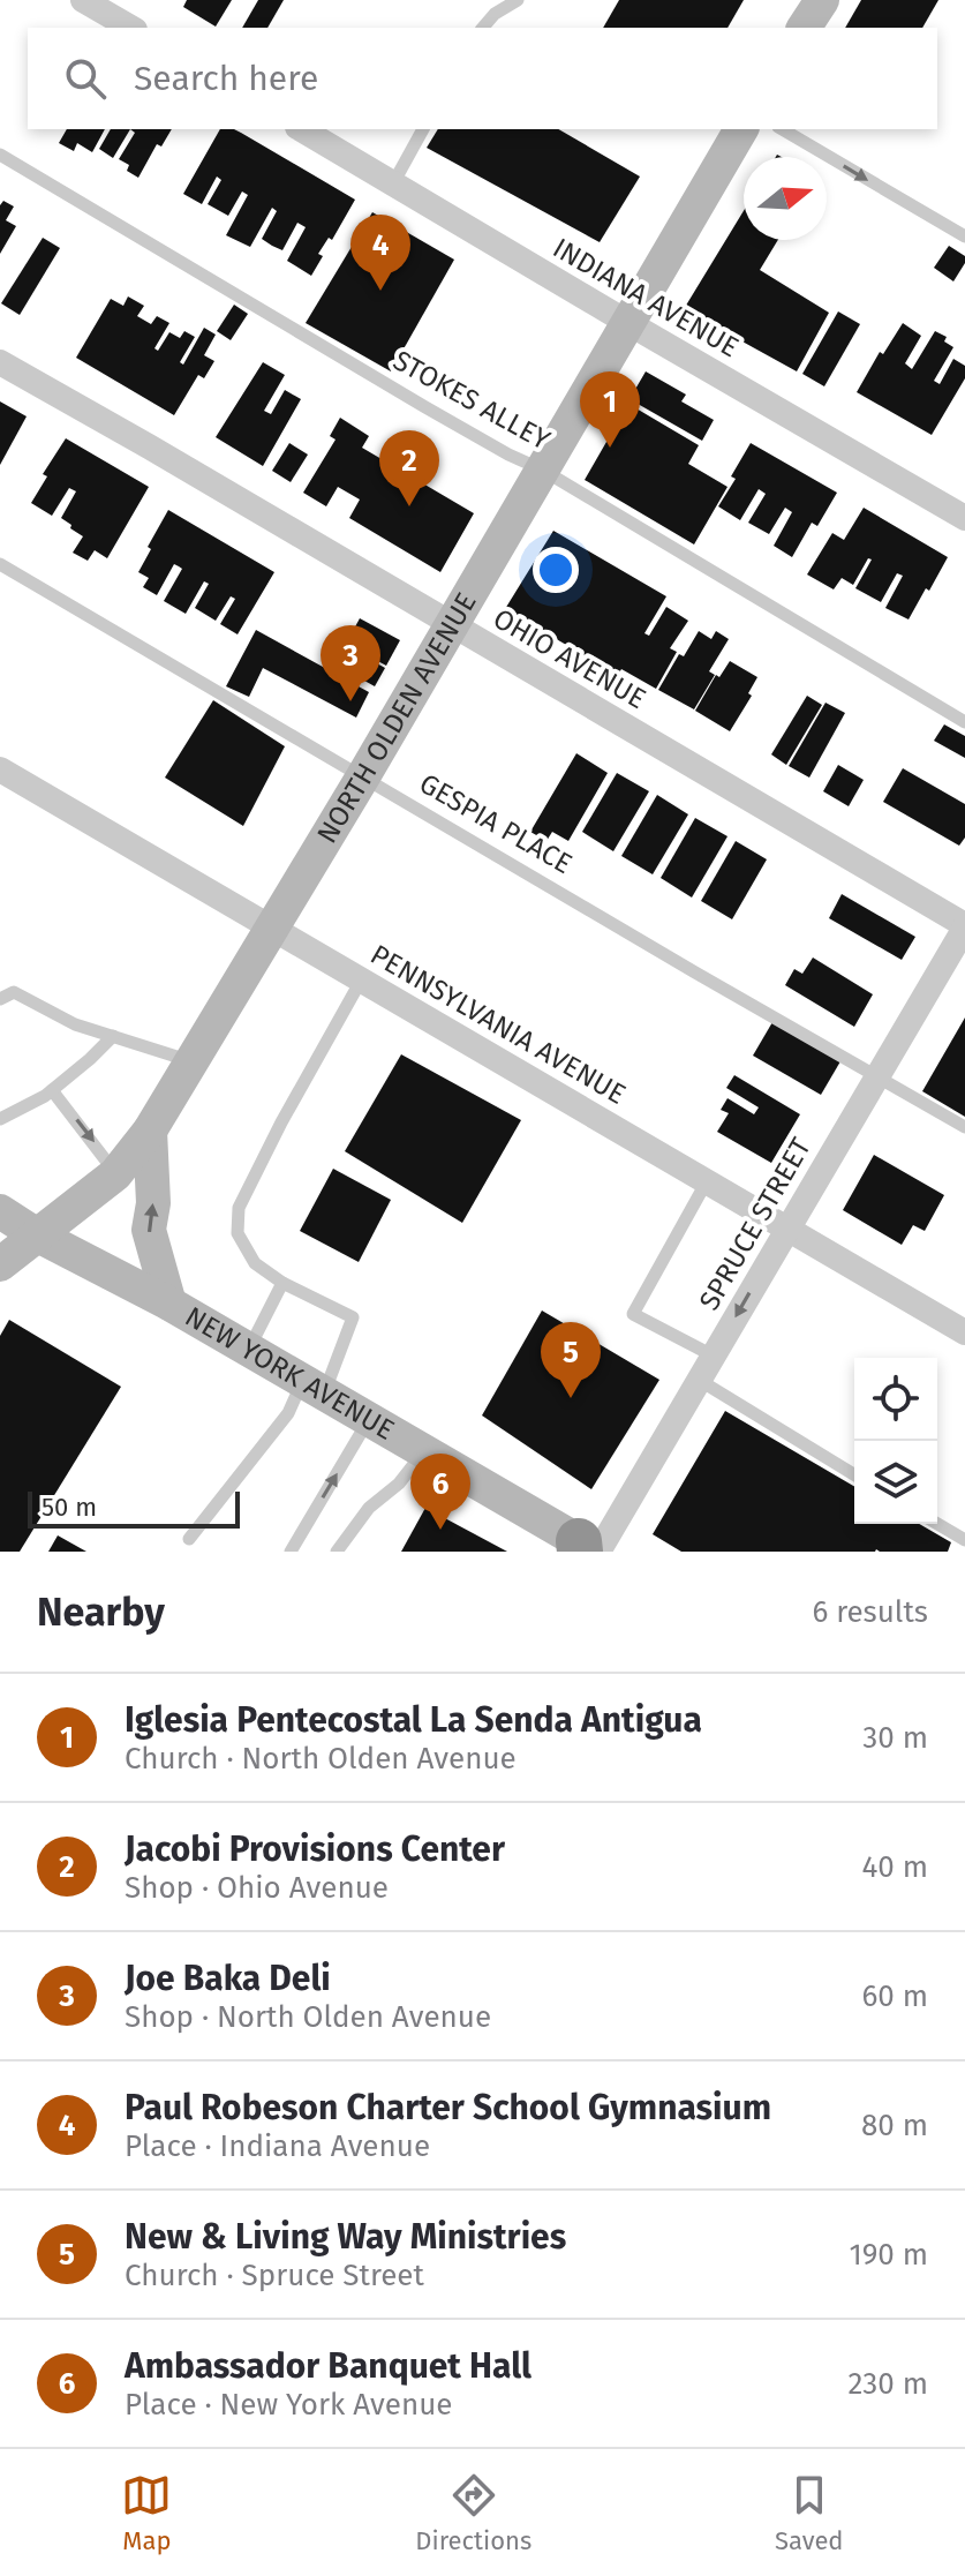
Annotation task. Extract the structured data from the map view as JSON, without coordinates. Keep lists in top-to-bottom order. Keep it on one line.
{"streets":{"main road":["NORTH OLDEN AVENUE","NEW YORK AVENUE"],"street":["INDIANA AVENUE","OHIO AVENUE","PENNSYLVANIA AVENUE","SPRUCE STREET"],"lane":["STOKES ALLEY","GESPIA PLACE"]},"crossings":[["INDIANA AVENUE","NORTH OLDEN AVENUE"],["STOKES ALLEY","NORTH OLDEN AVENUE"],["OHIO AVENUE","NORTH OLDEN AVENUE"],["OHIO AVENUE","SPRUCE STREET"],["NORTH OLDEN AVENUE","GESPIA PLACE"],["NORTH OLDEN AVENUE","PENNSYLVANIA AVENUE"],["NORTH OLDEN AVENUE","NEW YORK AVENUE"],["GESPIA PLACE","SPRUCE STREET"],["PENNSYLVANIA AVENUE","SPRUCE STREET"],["SPRUCE STREET","NEW YORK AVENUE"]],"scale_bar":"50 m","north":"right","page":{"search":"Search here","pins":["4","1","2","3","5","6"],"scale":"50 m","heading":["Nearby","6 results"],"list":[{"mark":"1","name":"Iglesia Pentecostal La Senda Antigua","note":"Church · North Olden Avenue","value":"30 m"},{"mark":"2","name":"Jacobi Provisions Center","note":"Shop · Ohio Avenue","value":"40 m"},{"mark":"3","name":"Joe Baka Deli","note":"Shop · North Olden Avenue","value":"60 m"},{"mark":"4","name":"Paul Robeson Charter School Gymnasium","note":"Place · Indiana Avenue","value":"80 m"},{"mark":"5","name":"New & Living Way Ministries","note":"Church · Spruce Street","value":"190 m"},{"mark":"6","name":"Ambassador Banquet Hall","note":"Place · New York Avenue","value":"230 m"}],"nav":["Map","Directions","Saved"]}}
